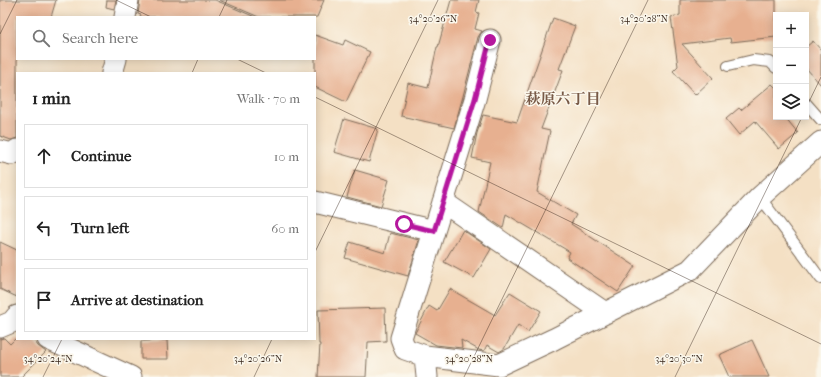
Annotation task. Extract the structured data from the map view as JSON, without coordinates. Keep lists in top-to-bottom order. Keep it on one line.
{"districts":["萩原六丁目"],"page":{"map_buttons":["+","−"],"search":"Search here","heading":["1 min","Walk · 70 m"],"list":[["Continue","10 m"],["Turn left","60 m"],"Arrive at destination"]},"coordinates":["34°20'26\"N","34°20'28\"N","34°20'24\"N","34°20'30\"N"]}
